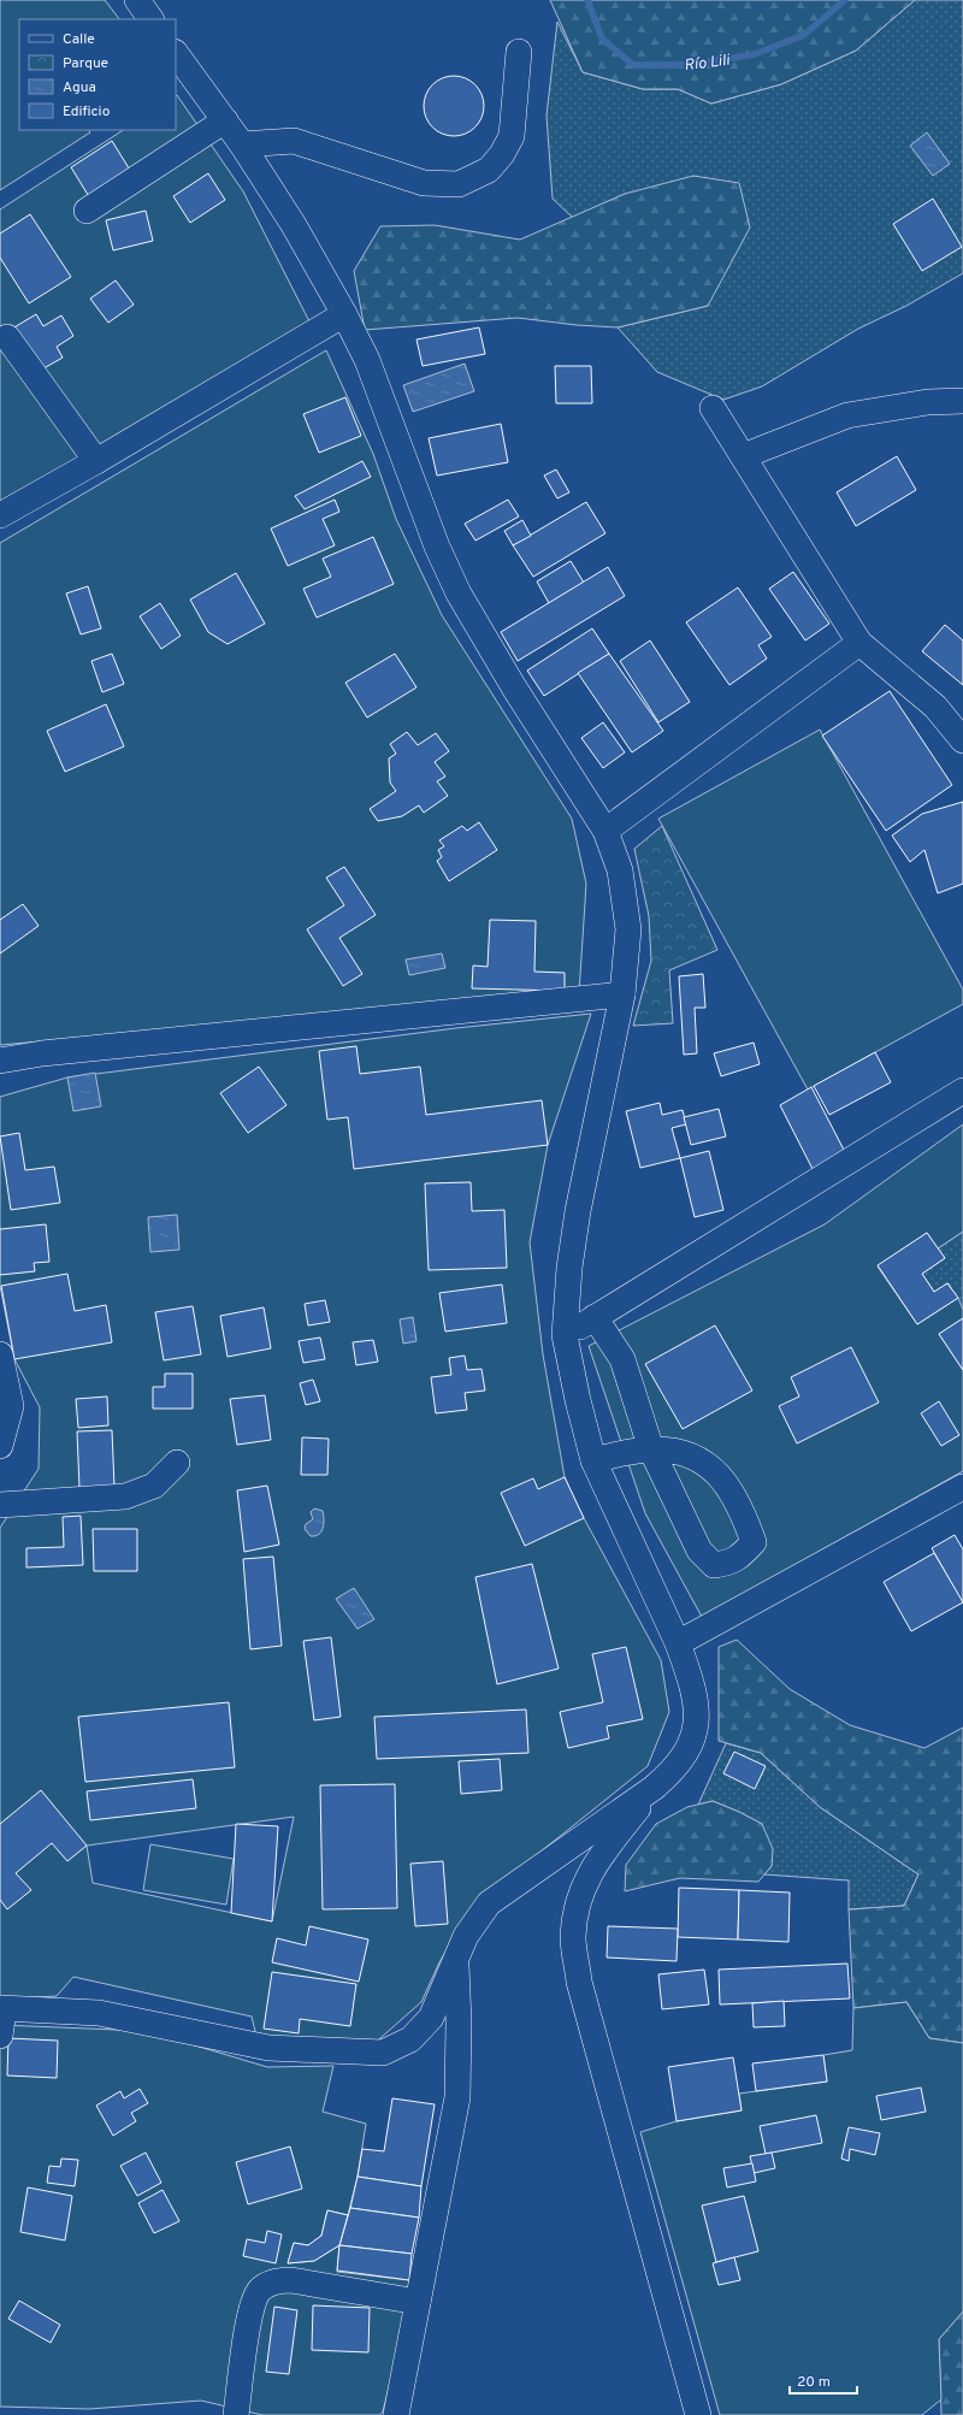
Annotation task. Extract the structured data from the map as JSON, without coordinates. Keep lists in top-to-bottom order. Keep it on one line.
{"water":["Río Lili"],"legend":["Calle","Parque","Agua","Edificio"],"scale_bar":"20 m"}
